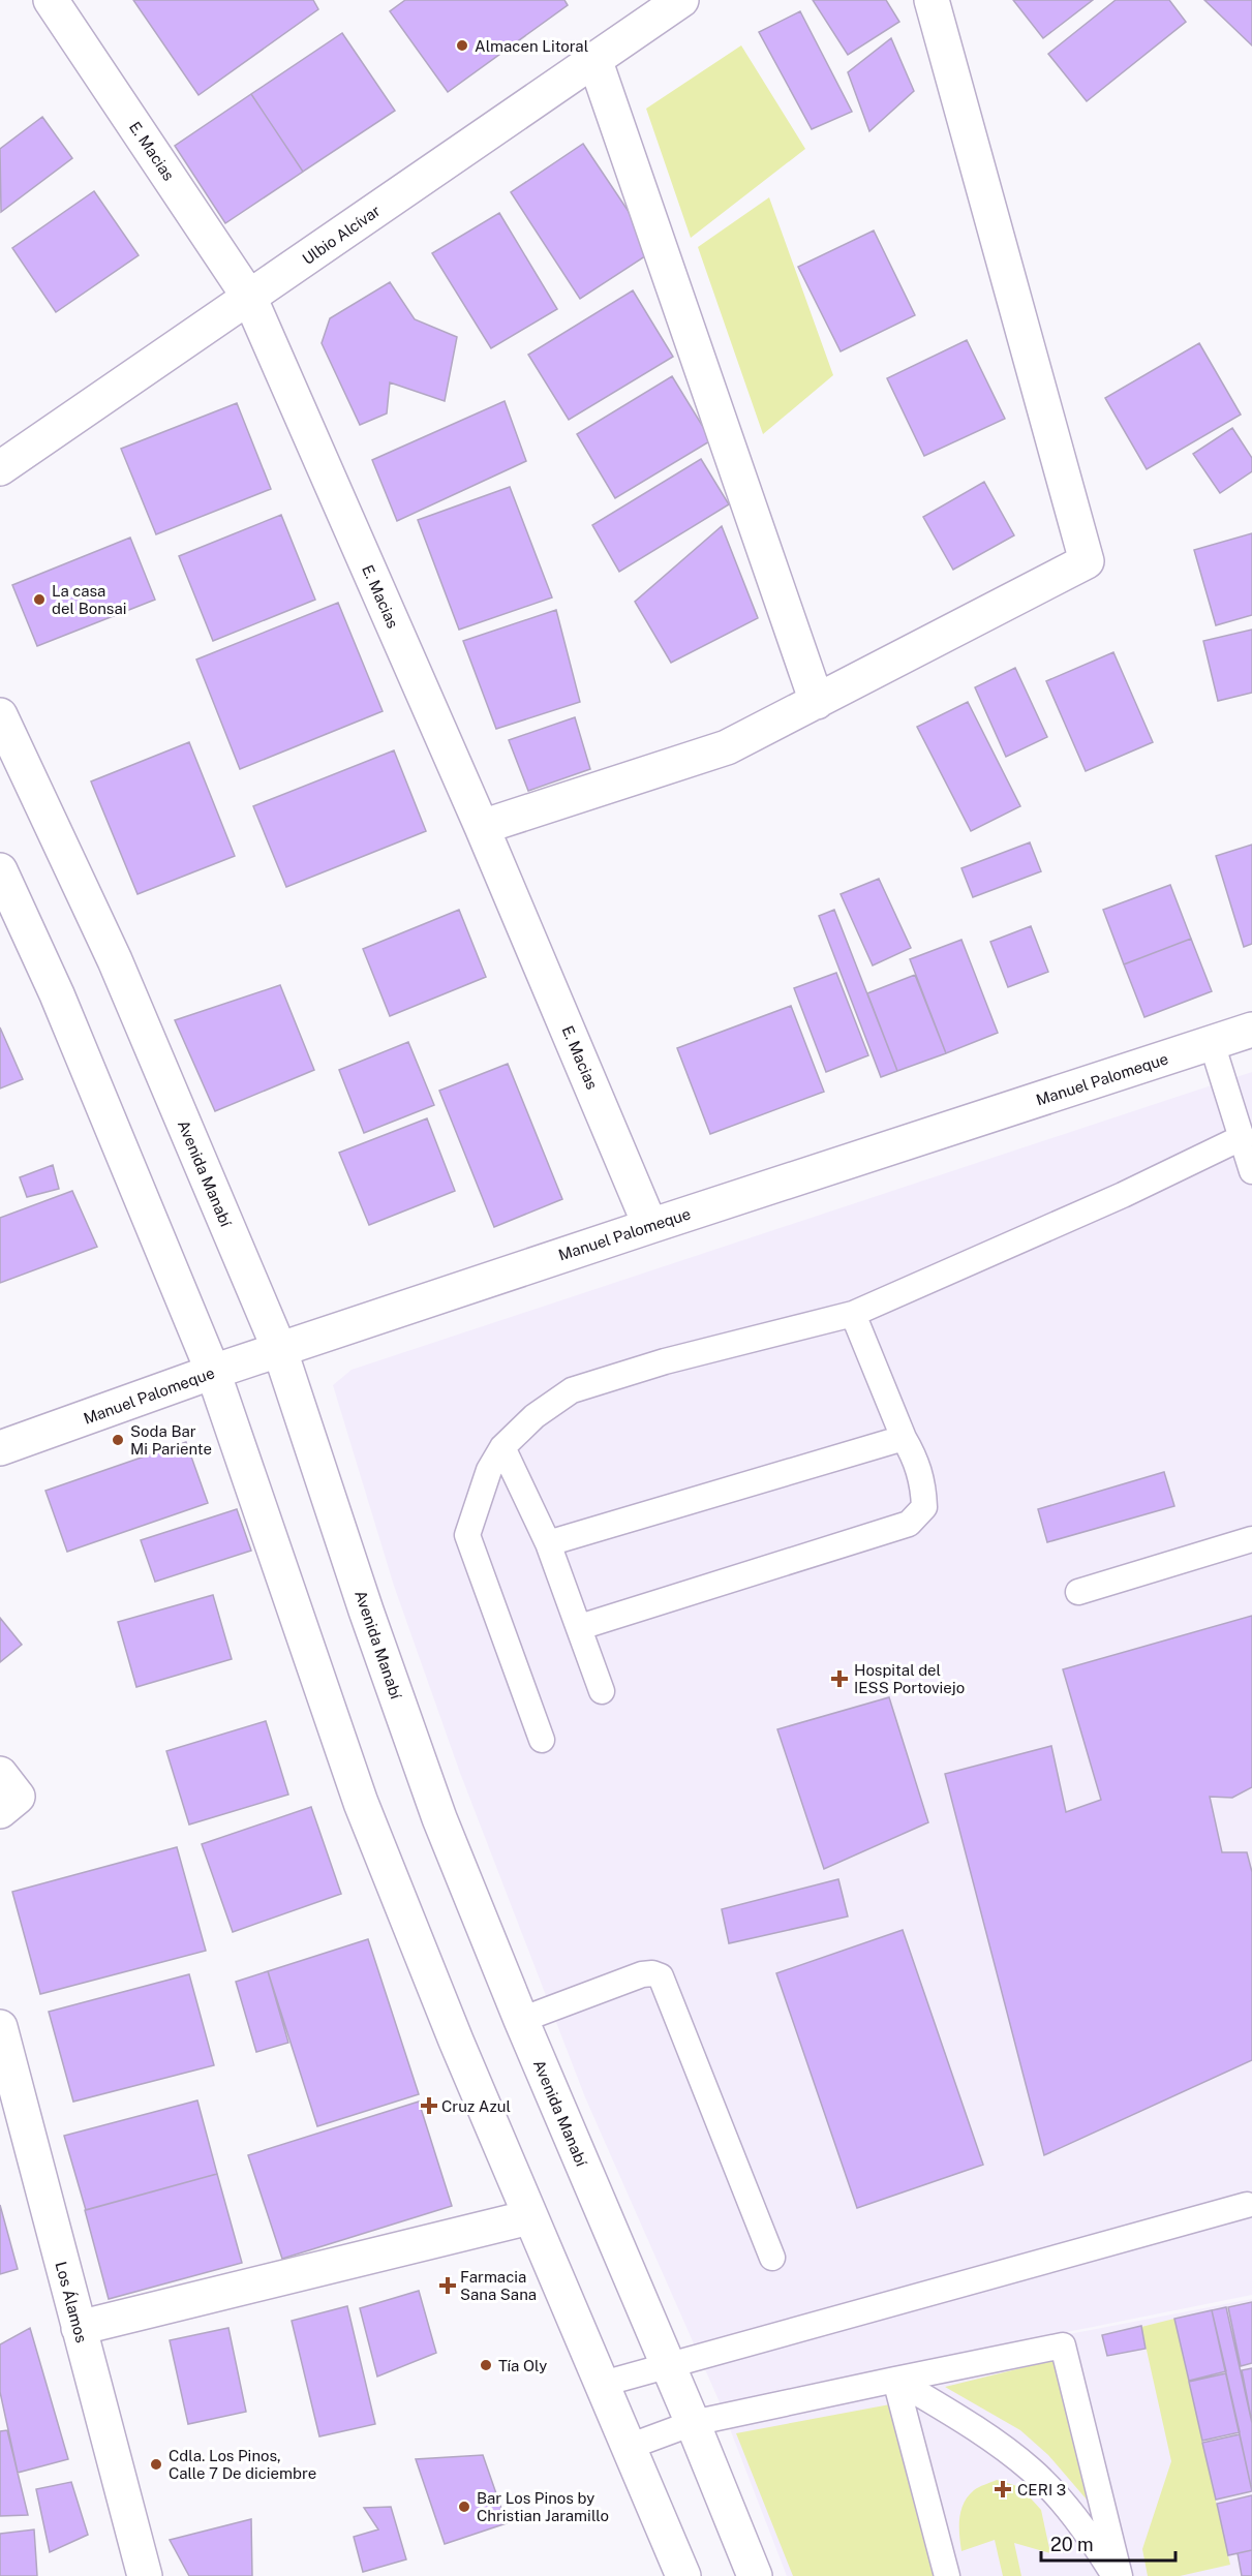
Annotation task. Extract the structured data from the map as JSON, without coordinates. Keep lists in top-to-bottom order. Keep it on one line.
{"streets":{"street":["E. Macias","Ulbio Alcívar","Manuel Palomeque","Avenida Manabí","Los Álamos"]},"crossings":[["E. Macias","Ulbio Alcívar"],["E. Macias","Manuel Palomeque"],["Manuel Palomeque","Avenida Manabí"]],"places":{"other":["Almacen Litoral","La casa del Bonsai","Soda Bar Mi Pariente","Tía Oly","Cdla. Los Pinos, Calle 7 De diciembre","Bar Los Pinos by Christian Jaramillo"],"health":["Hospital del IESS Portoviejo","Cruz Azul","Farmacia Sana Sana","CERI 3"]},"scale_bar":"20 m"}
